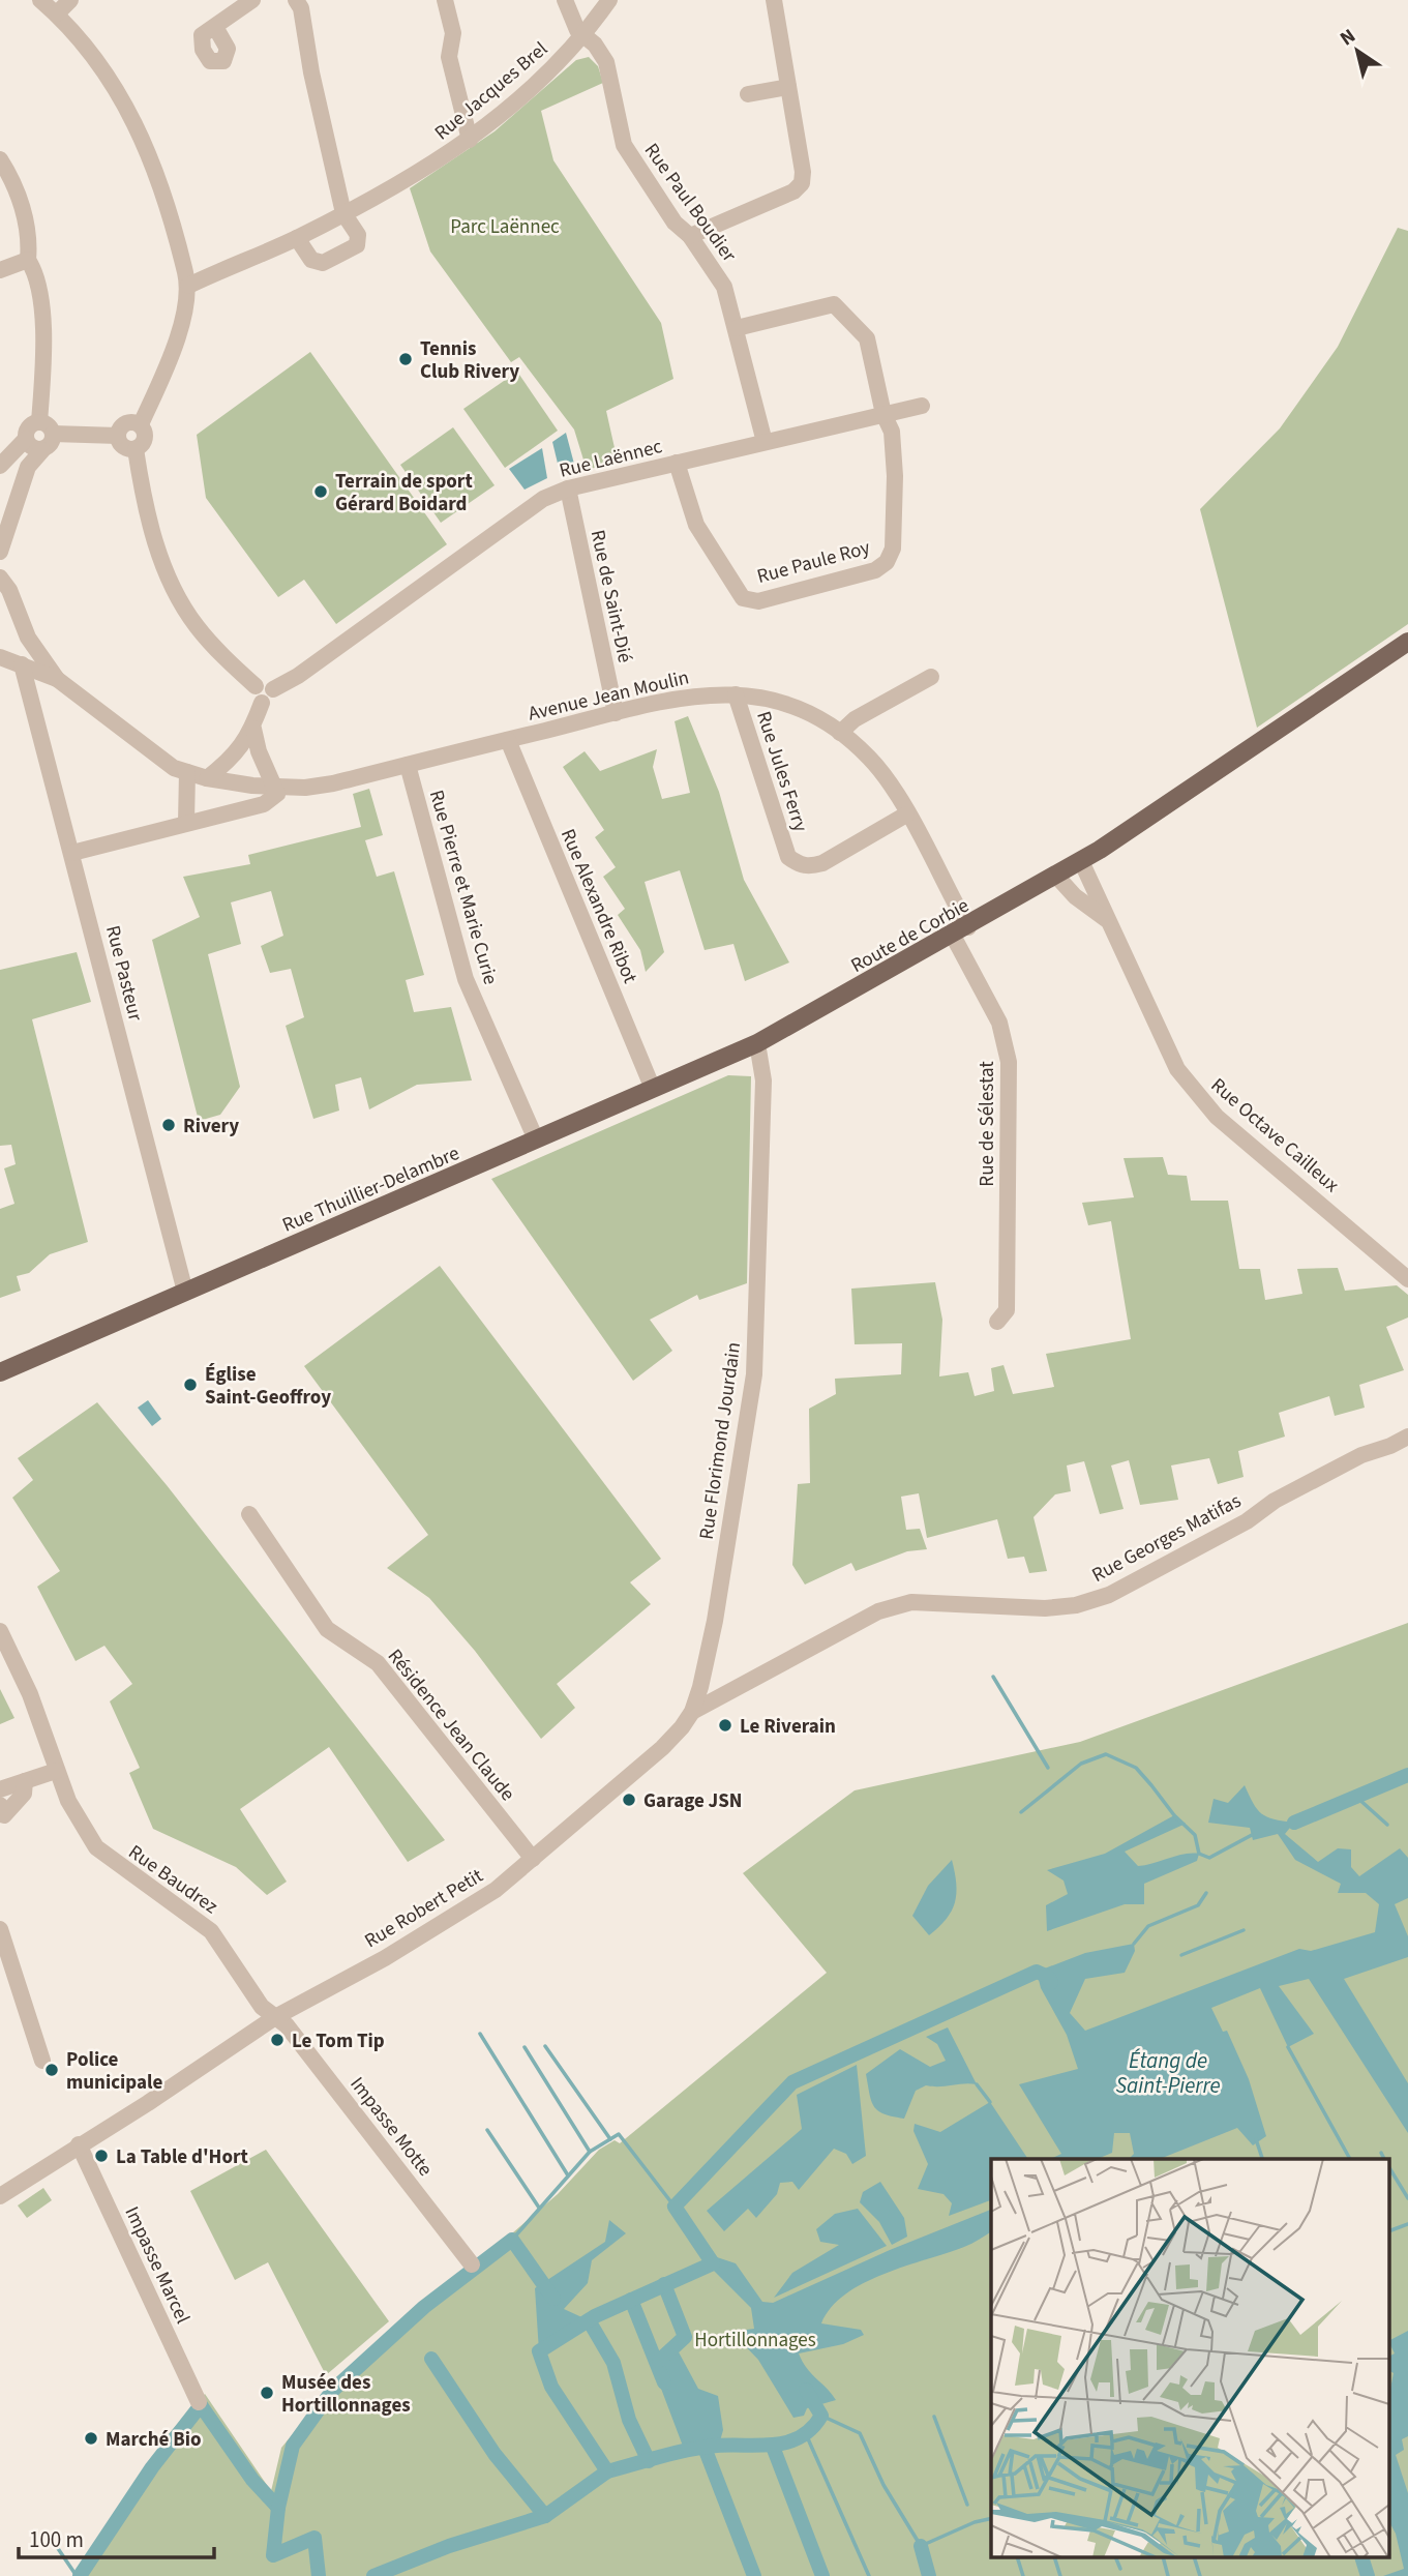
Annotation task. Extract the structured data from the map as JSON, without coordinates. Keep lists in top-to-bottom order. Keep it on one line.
{"streets":{"main road":["Route de Corbie","Rue Thuillier-Delambre"],"street":["Rue Jacques Brel","Rue Paul Boudier","Rue Laënnec","Rue Paule Roy","Rue de Saint-Dié","Avenue Jean Moulin","Rue Jules Ferry","Rue Pierre et Marie Curie","Rue Alexandre Ribot","Rue Pasteur","Rue de Sélestat","Rue Octave Cailleux","Rue Florimond Jourdain","Rue Georges Matifas","Résidence Jean Claude","Rue Baudrez","Rue Robert Petit","Impasse Motte","Impasse Marcel"]},"crossings":[["Rue Jacques Brel","Rue Paul Boudier"],["Rue Paul Boudier","Rue Laënnec"],["Rue Paul Boudier","Rue Paule Roy"],["Rue Laënnec","Rue Paule Roy"],["Rue Laënnec","Rue de Saint-Dié"],["Rue de Saint-Dié","Avenue Jean Moulin"],["Avenue Jean Moulin","Rue Jules Ferry"],["Avenue Jean Moulin","Rue Pierre et Marie Curie"],["Avenue Jean Moulin","Rue Alexandre Ribot"],["Avenue Jean Moulin","Route de Corbie"],["Avenue Jean Moulin","Rue de Sélestat"],["Rue Pierre et Marie Curie","Rue Thuillier-Delambre"],["Rue Alexandre Ribot","Rue Thuillier-Delambre"],["Route de Corbie","Rue de Sélestat"],["Route de Corbie","Rue Octave Cailleux"],["Route de Corbie","Rue Thuillier-Delambre"],["Route de Corbie","Rue Florimond Jourdain"],["Rue Pasteur","Rue Thuillier-Delambre"],["Rue Thuillier-Delambre","Rue Florimond Jourdain"],["Rue Florimond Jourdain","Rue Georges Matifas"],["Rue Florimond Jourdain","Rue Robert Petit"],["Rue Georges Matifas","Rue Robert Petit"],["Résidence Jean Claude","Rue Robert Petit"],["Rue Baudrez","Rue Robert Petit"],["Rue Baudrez","Impasse Motte"],["Rue Robert Petit","Impasse Motte"],["Rue Robert Petit","Impasse Marcel"]],"water":["Étang de Saint-Pierre"],"parks":["Parc Laënnec","Hortillonnages"],"places":["Tennis Club Rivery","Terrain de sport Gérard Boidard","Rivery","Église Saint-Geoffroy","Le Riverain","Garage JSN","Le Tom Tip","Police municipale","La Table d'Hort","Musée des Hortillonnages","Marché Bio"],"scale_bar":"100 m","north":"top left"}
